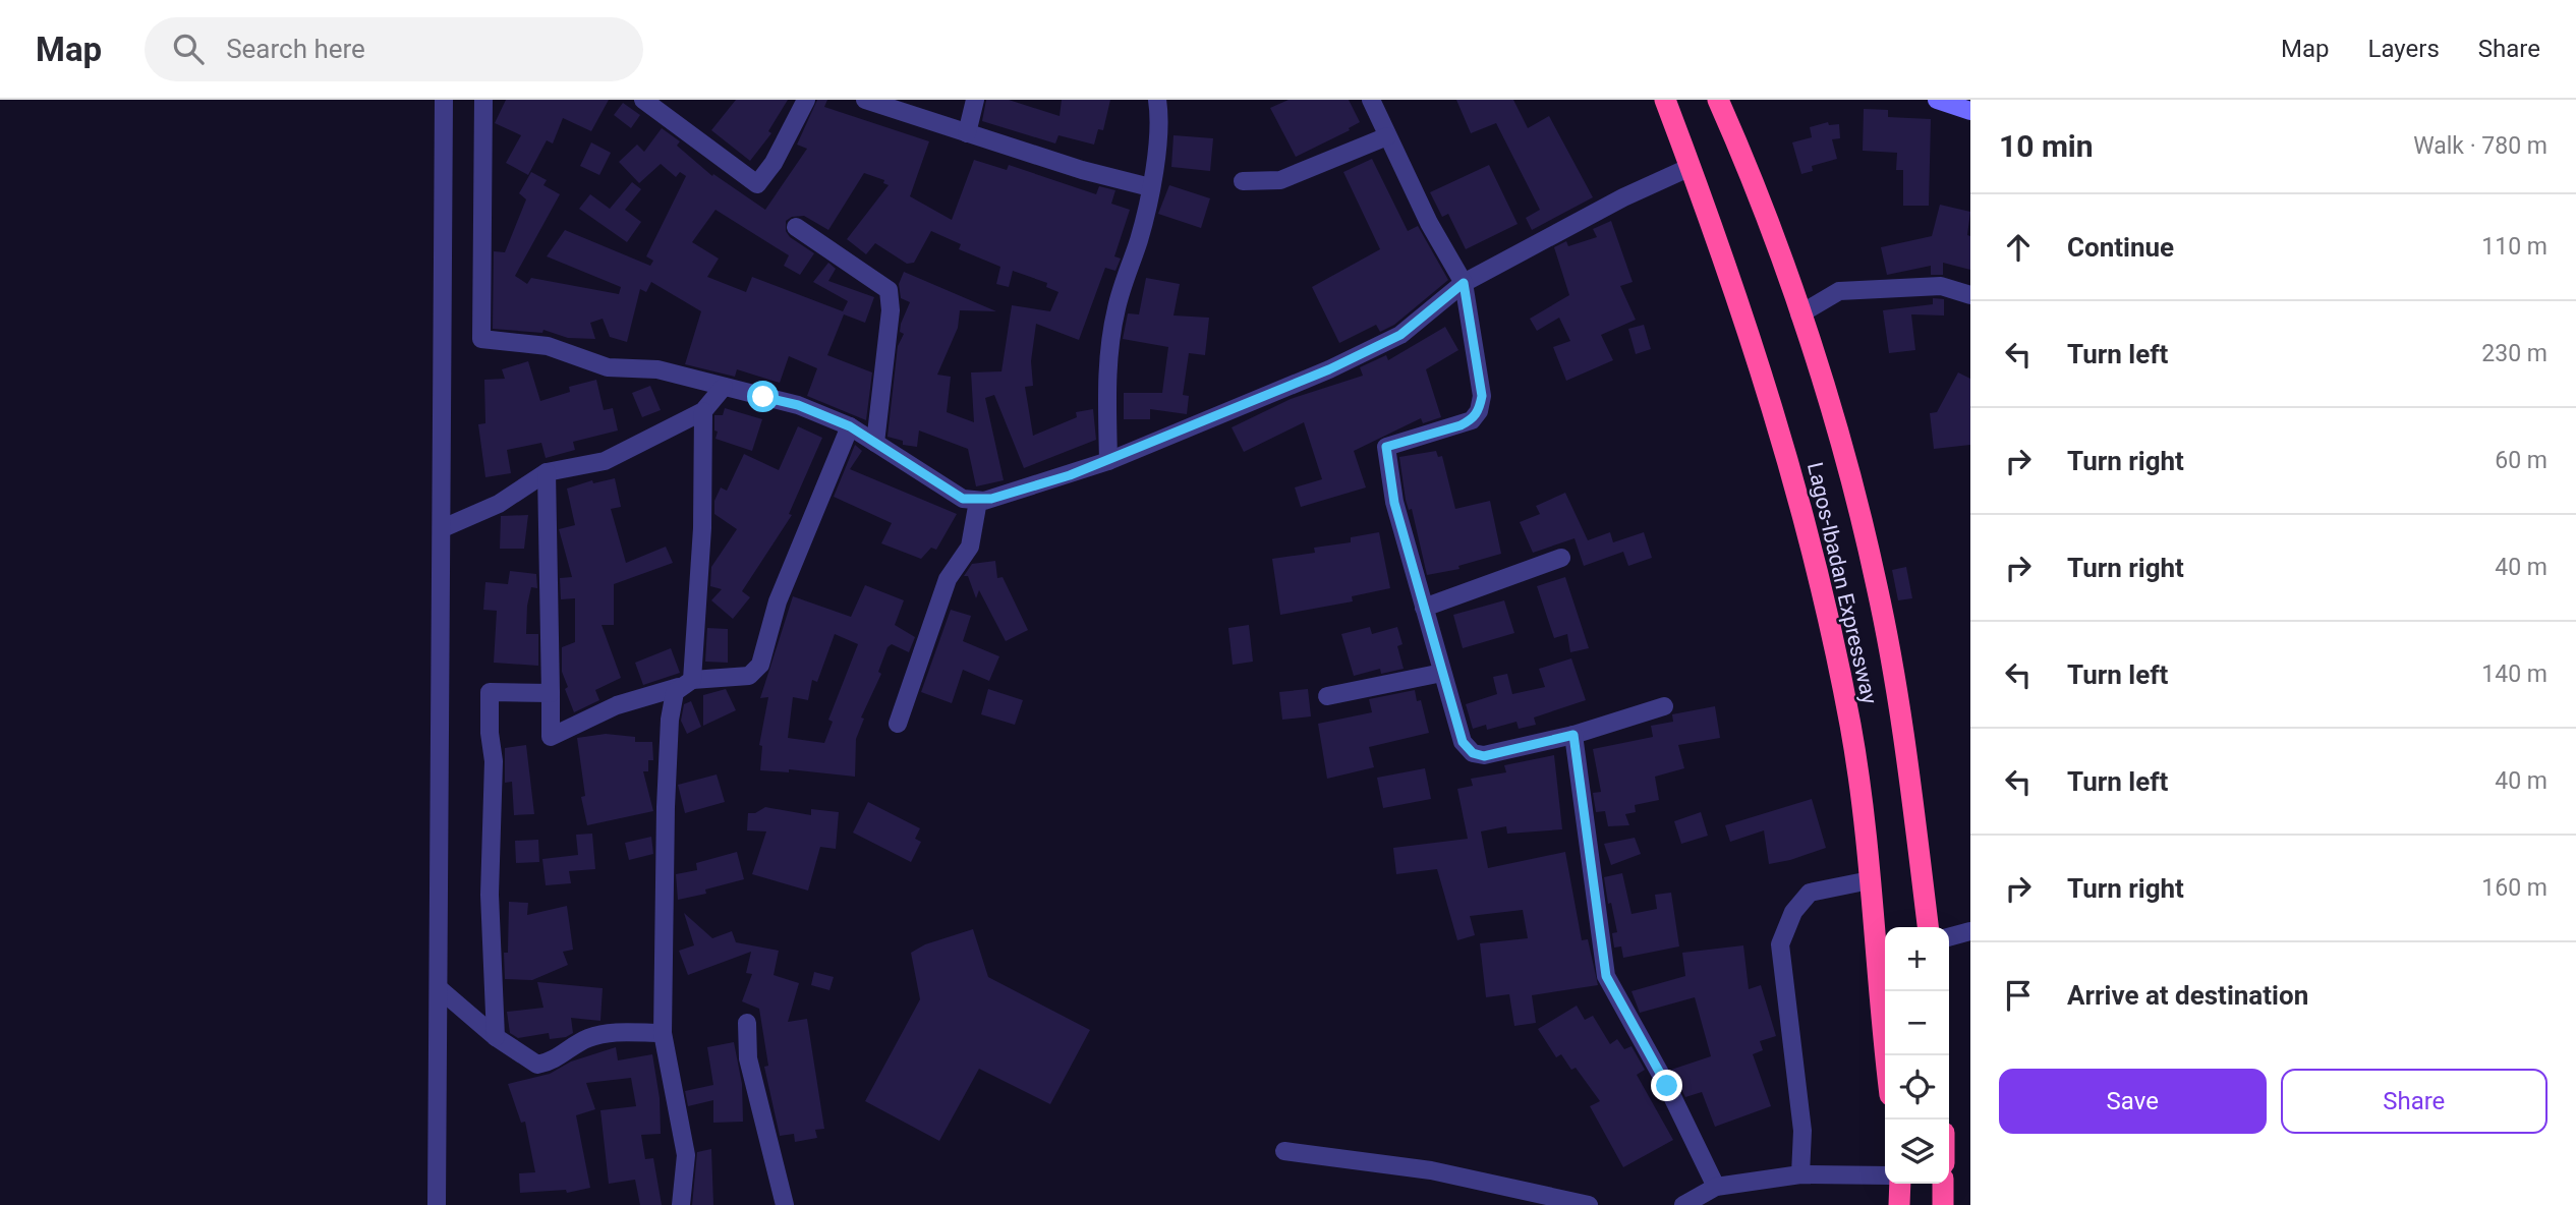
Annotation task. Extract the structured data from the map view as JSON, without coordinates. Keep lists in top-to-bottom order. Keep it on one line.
{"streets":{"highway":["Lagos-Ibadan Expressway"]},"page":{"header":"Map","search":"Search here","nav":["Map","Layers","Share"],"heading":["10 min","Walk · 780 m"],"list":[["Continue","110 m"],["Turn left","230 m"],["Turn right","60 m"],["Turn right","40 m"],["Turn left","140 m"],["Turn left","40 m"],["Turn right","160 m"],"Arrive at destination"],"map_buttons":["+","−"],"buttons":["Save","Share"]}}
